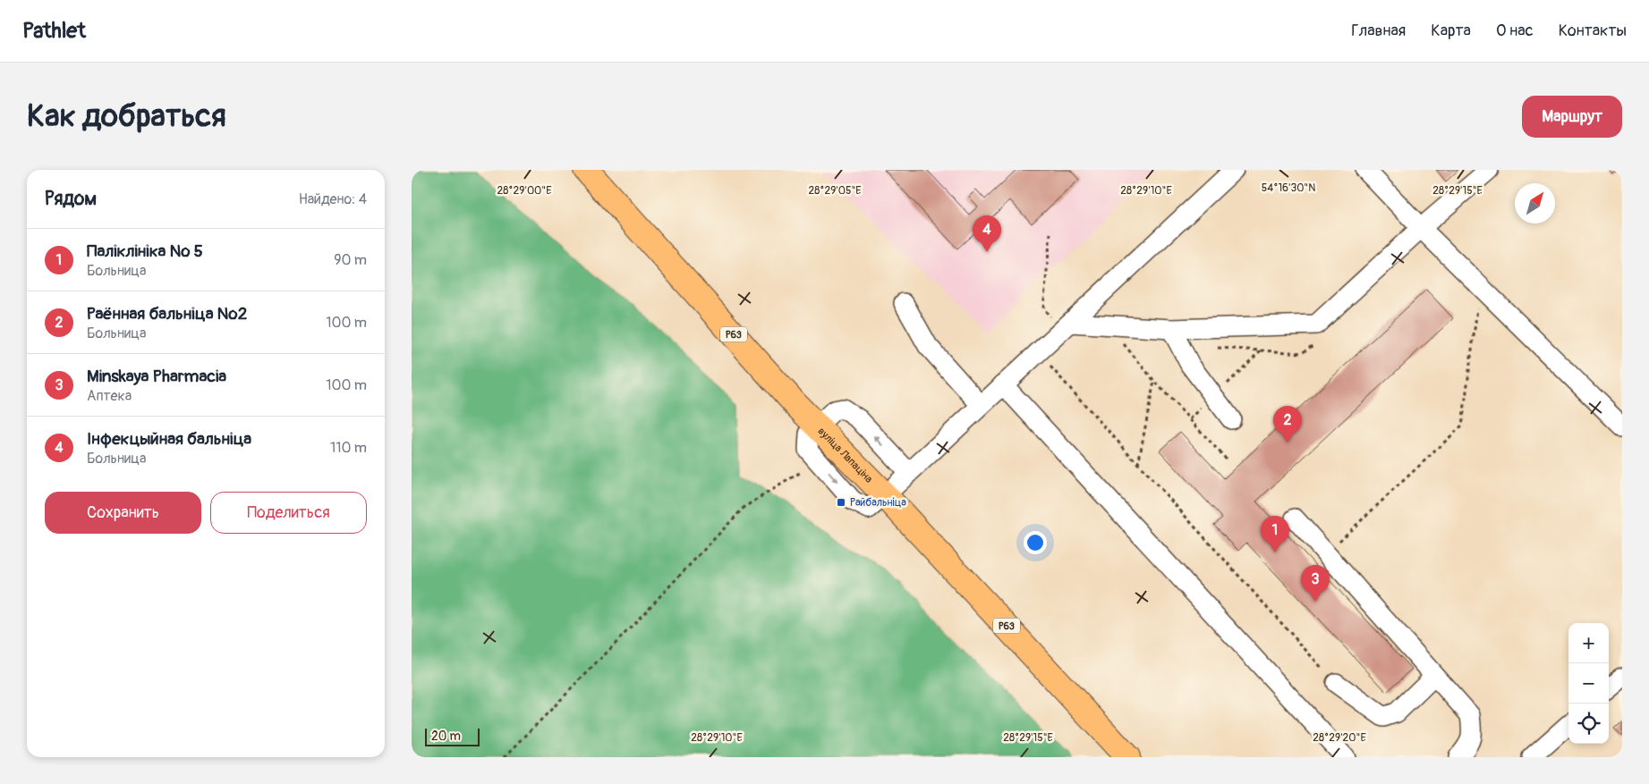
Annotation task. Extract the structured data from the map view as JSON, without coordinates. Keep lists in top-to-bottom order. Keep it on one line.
{"streets":{"main road":["Р63","вуліца Лапаціна"]},"places":{"transit":["Райбальніца"]},"scale_bar":"20 m","north":"top right","page":{"header":"Pathlet","nav":["Главная","Карта","О нас","Контакты"],"buttons":["Маршрут",["Сохранить","Поделиться"]],"title":"Как добраться","heading":["Рядом","Найдено: 4"],"pins":["4","2","1","3"],"list":[{"mark":"1","name":"Паліклініка № 5","note":"Больница","value":"90 m"},{"mark":"2","name":"Раённая бальніца №2","note":"Больница","value":"100 m"},{"mark":"3","name":"Minskaya Pharmacia","note":"Аптека","value":"100 m"},{"mark":"4","name":"Інфекцыйная бальніца","note":"Больница","value":"110 m"}],"map_buttons":["+","−"],"scale":"20 m"},"coordinates":["54°16'30\"N","28°29'00\"E","28°29'05\"E","28°29'10\"E","28°29'15\"E","28°29'20\"E"]}
